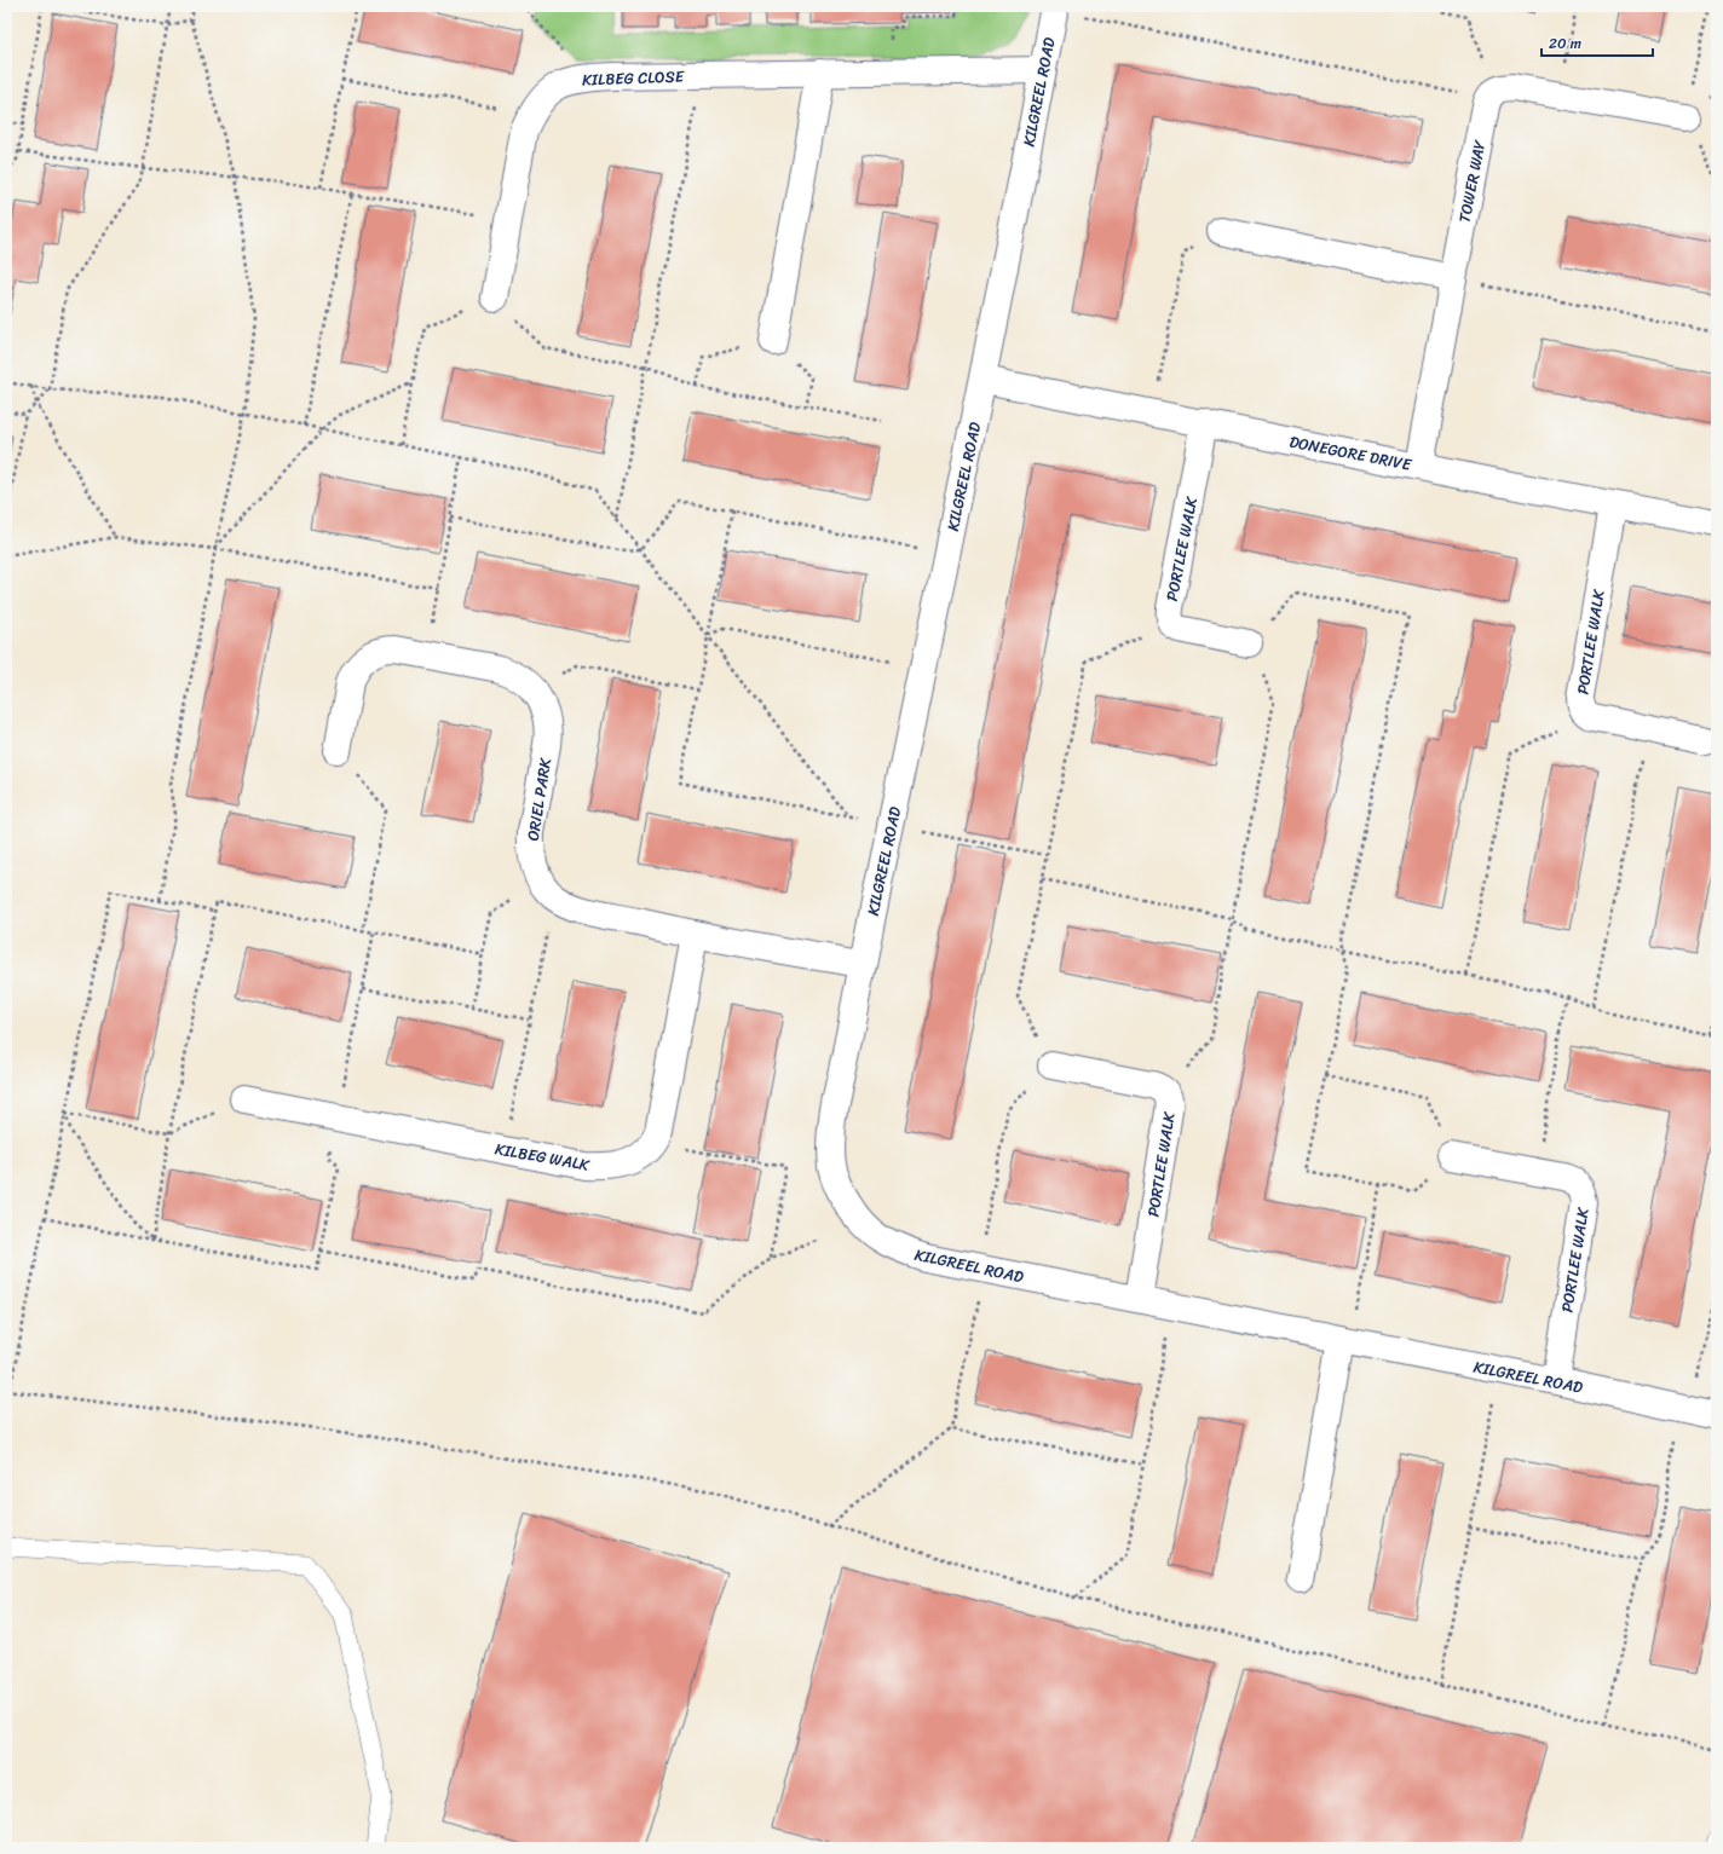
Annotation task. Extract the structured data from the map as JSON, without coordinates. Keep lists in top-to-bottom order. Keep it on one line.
{"streets":{"street":["KILBEG CLOSE","KILGREEL ROAD","TOWER WAY","DONEGORE DRIVE","PORTLEE WALK","ORIEL PARK","KILBEG WALK"]},"crossings":[["KILBEG CLOSE","KILGREEL ROAD"],["KILGREEL ROAD","DONEGORE DRIVE"],["KILGREEL ROAD","PORTLEE WALK"],["TOWER WAY","DONEGORE DRIVE"],["DONEGORE DRIVE","PORTLEE WALK"]],"scale_bar":"20 m"}
